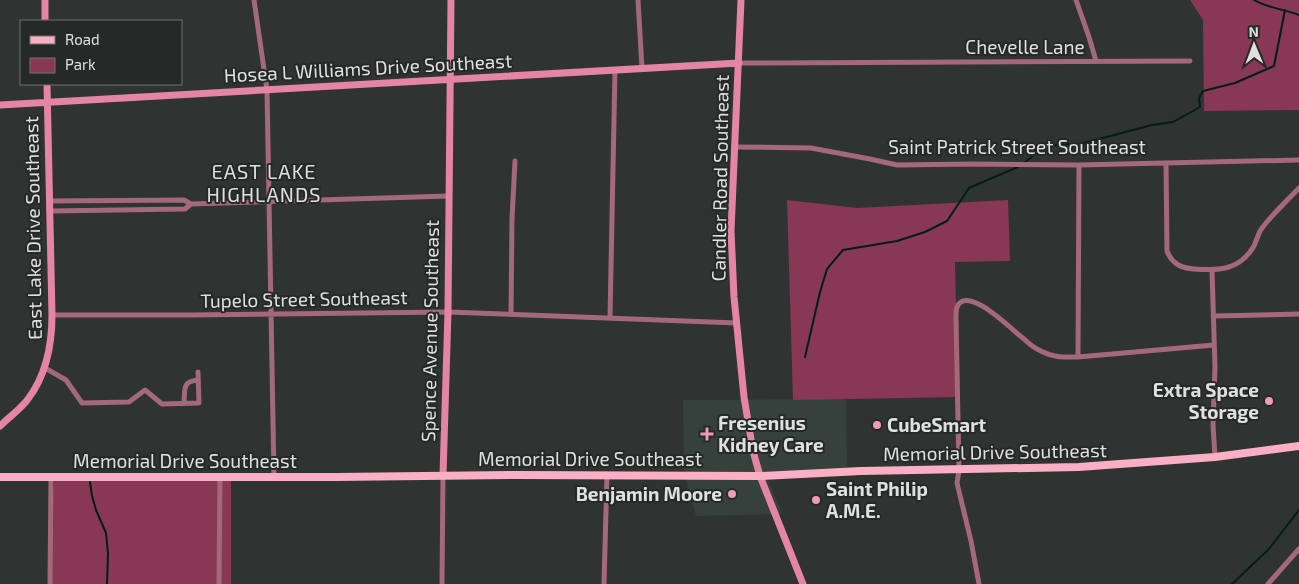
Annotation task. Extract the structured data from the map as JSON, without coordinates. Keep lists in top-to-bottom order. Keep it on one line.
{"streets":{"main road":["Memorial Drive Southeast"],"street":["Chevelle Lane","Hosea L Williams Drive Southeast","Saint Patrick Street Southeast","Candler Road Southeast","East Lake Drive Southeast","Tupelo Street Southeast","Spence Avenue Southeast"]},"crossings":[["Chevelle Lane","Hosea L Williams Drive Southeast"],["Chevelle Lane","Candler Road Southeast"],["Hosea L Williams Drive Southeast","Candler Road Southeast"],["Hosea L Williams Drive Southeast","East Lake Drive Southeast"],["Hosea L Williams Drive Southeast","Spence Avenue Southeast"],["Saint Patrick Street Southeast","Candler Road Southeast"],["Candler Road Southeast","Tupelo Street Southeast"],["Candler Road Southeast","Memorial Drive Southeast"],["East Lake Drive Southeast","Tupelo Street Southeast"],["Tupelo Street Southeast","Spence Avenue Southeast"],["Spence Avenue Southeast","Memorial Drive Southeast"]],"districts":["EAST LAKE HIGHLANDS"],"places":{"other":["Extra Space Storage","CubeSmart","Benjamin Moore","Saint Philip A.M.E."],"health":["Fresenius Kidney Care"]},"legend":["Road","Park"],"north":"top"}
